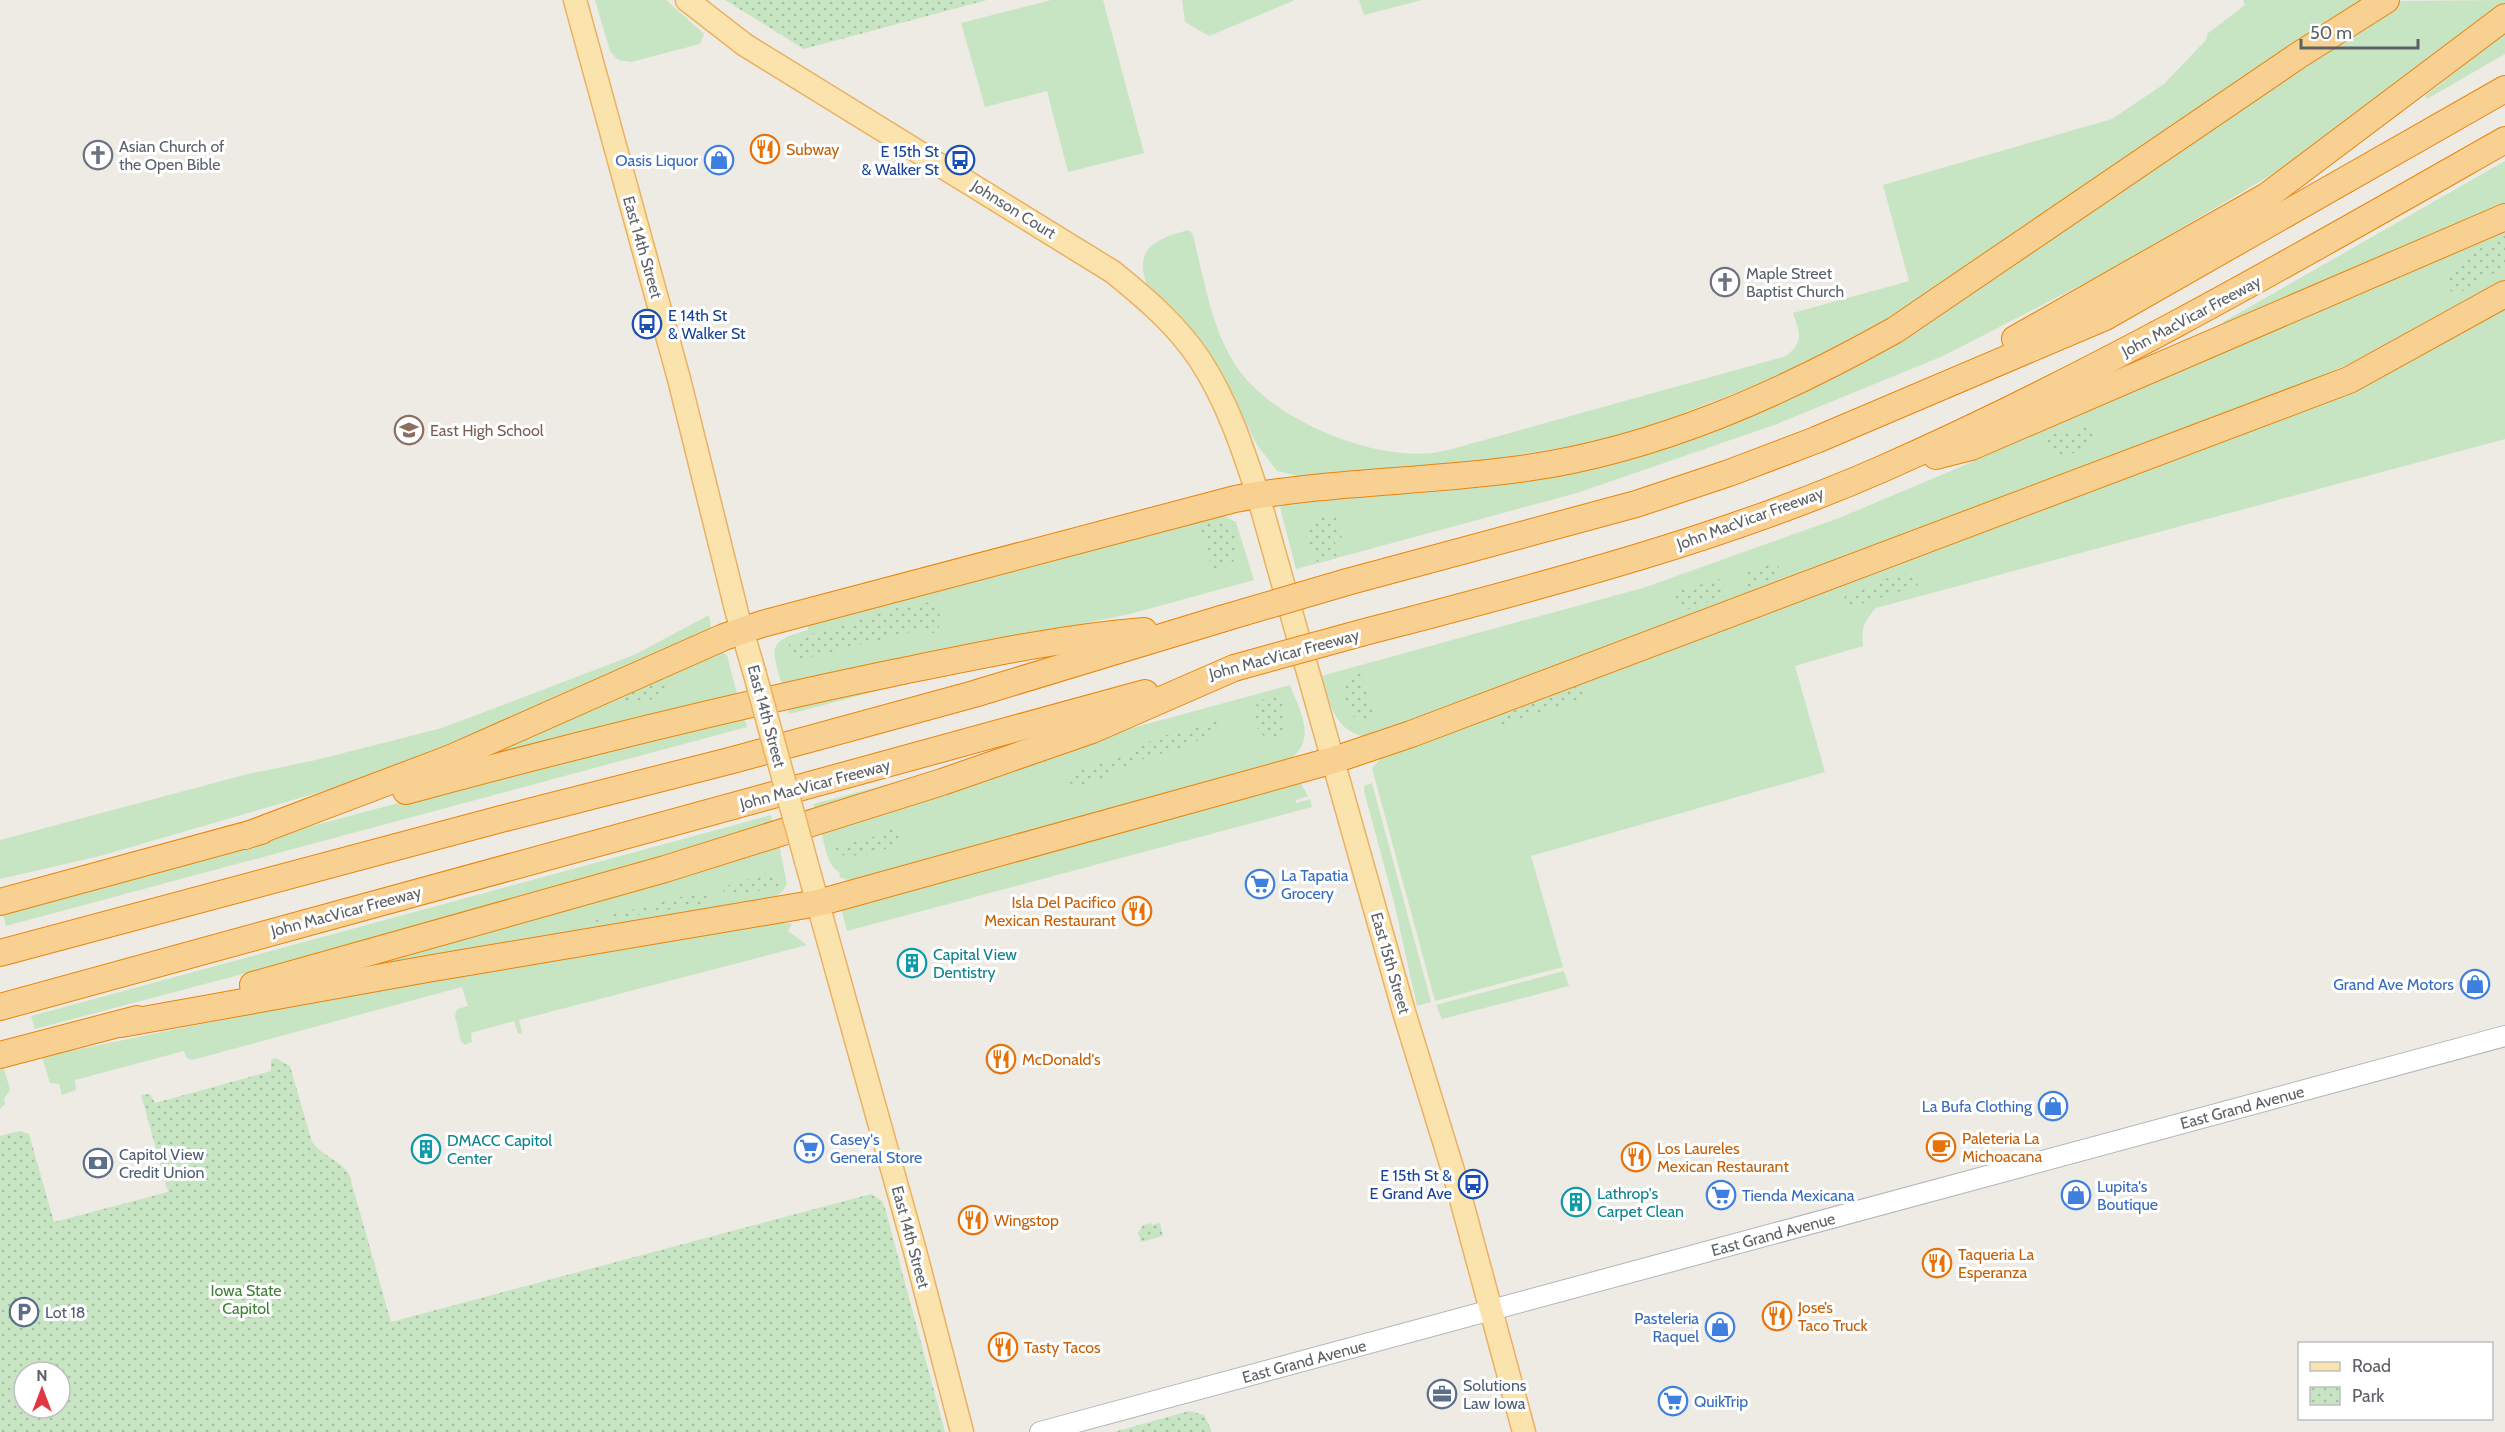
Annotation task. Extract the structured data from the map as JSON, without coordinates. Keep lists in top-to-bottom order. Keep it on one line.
{"streets":{"highway":["John MacVicar Freeway"],"main road":["Johnson Court","East 14th Street","East 15th Street","East Grand Avenue"]},"crossings":[["Johnson Court","East 15th Street"],["East 15th Street","East Grand Avenue"]],"parks":["Iowa State Capitol"],"places":{"restaurant":["Subway","Isla Del Pacifico Mexican Restaurant","McDonald's","Los Laureles Mexican Restaurant","Wingstop","Taqueria La Esperanza","Jose’s Taco Truck","Tasty Tacos"],"church":["Asian Church of the Open Bible","Maple Street Baptist Church"],"shop":["Oasis Liquor","Grand Ave Motors","La Bufa Clothing","Lupita's Boutique","Pasteleria Raquel"],"bus stop":["E 15th St & Walker St","E 14th St & Walker St","E 15th St & E Grand Ave"],"school or university":["East High School"],"supermarket":["La Tapatia Grocery","Casey's General Store","Tienda Mexicana","QuikTrip"],"building":["Capital View Dentistry","DMACC Capitol Center","Lathrop's Carpet Clean"],"cafe":["Paleteria La Michoacana"],"bank":["Capitol View Credit Union"],"parking":["Lot 18"],"office":["Solutions Law Iowa"]},"legend":["Road","Park"],"scale_bar":"50 m","north":"top"}
